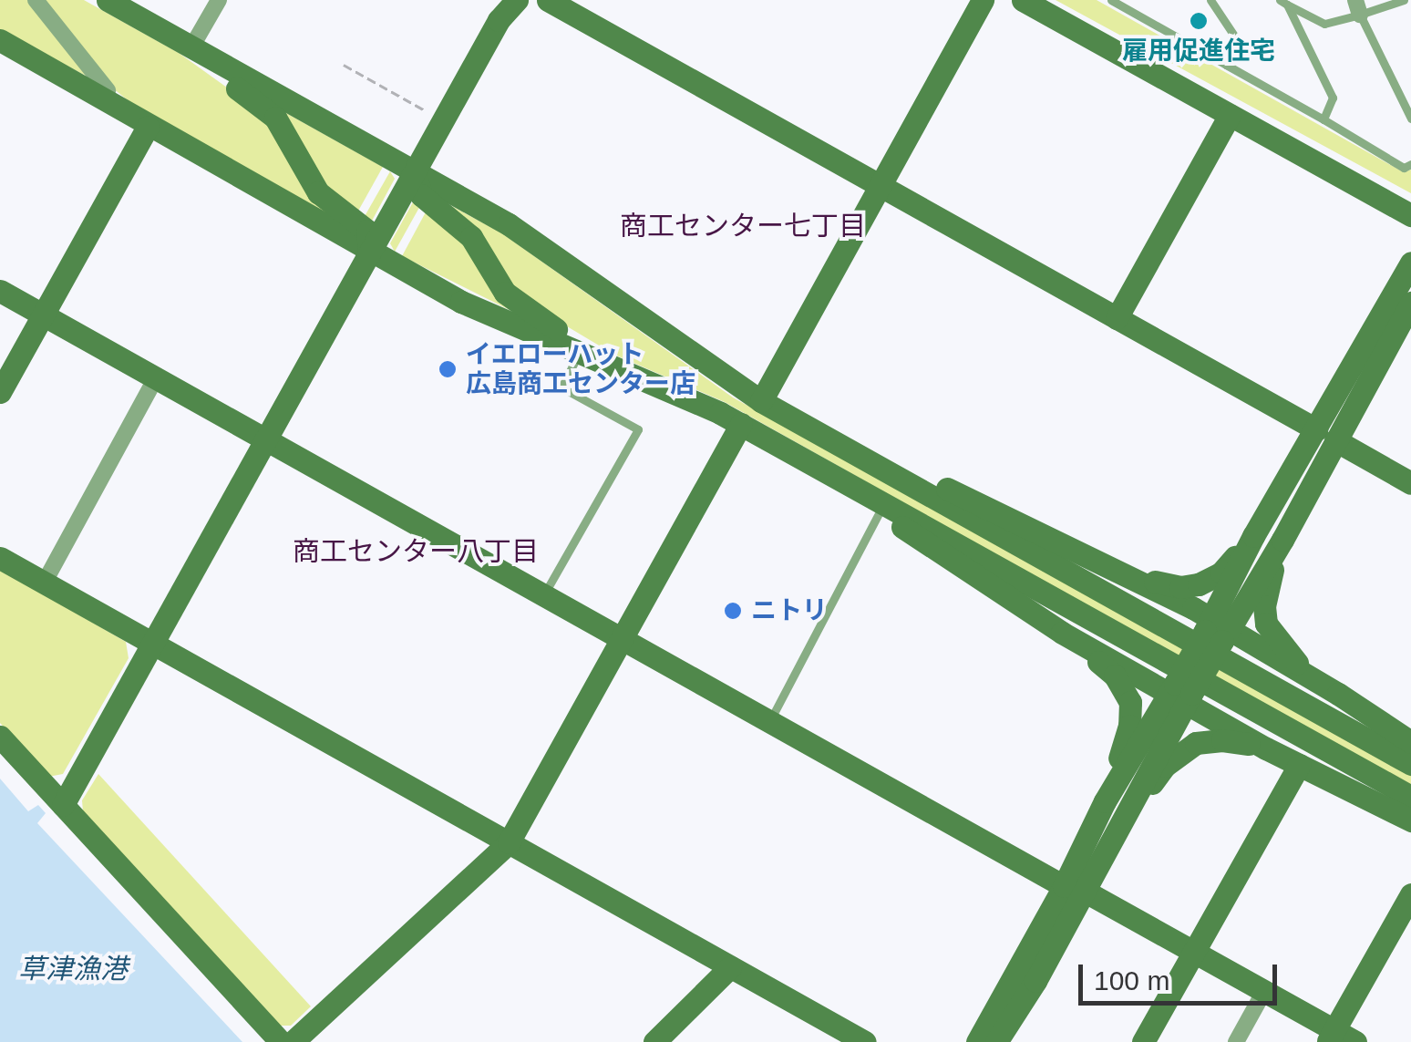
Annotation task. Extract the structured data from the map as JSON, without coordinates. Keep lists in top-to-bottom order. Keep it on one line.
{"districts":["商工センター七丁目","商工センター八丁目"],"water":["草津漁港"],"places":["雇用促進住宅","イエローハット 広島商工センター店","ニトリ"],"scale_bar":"100 m"}
